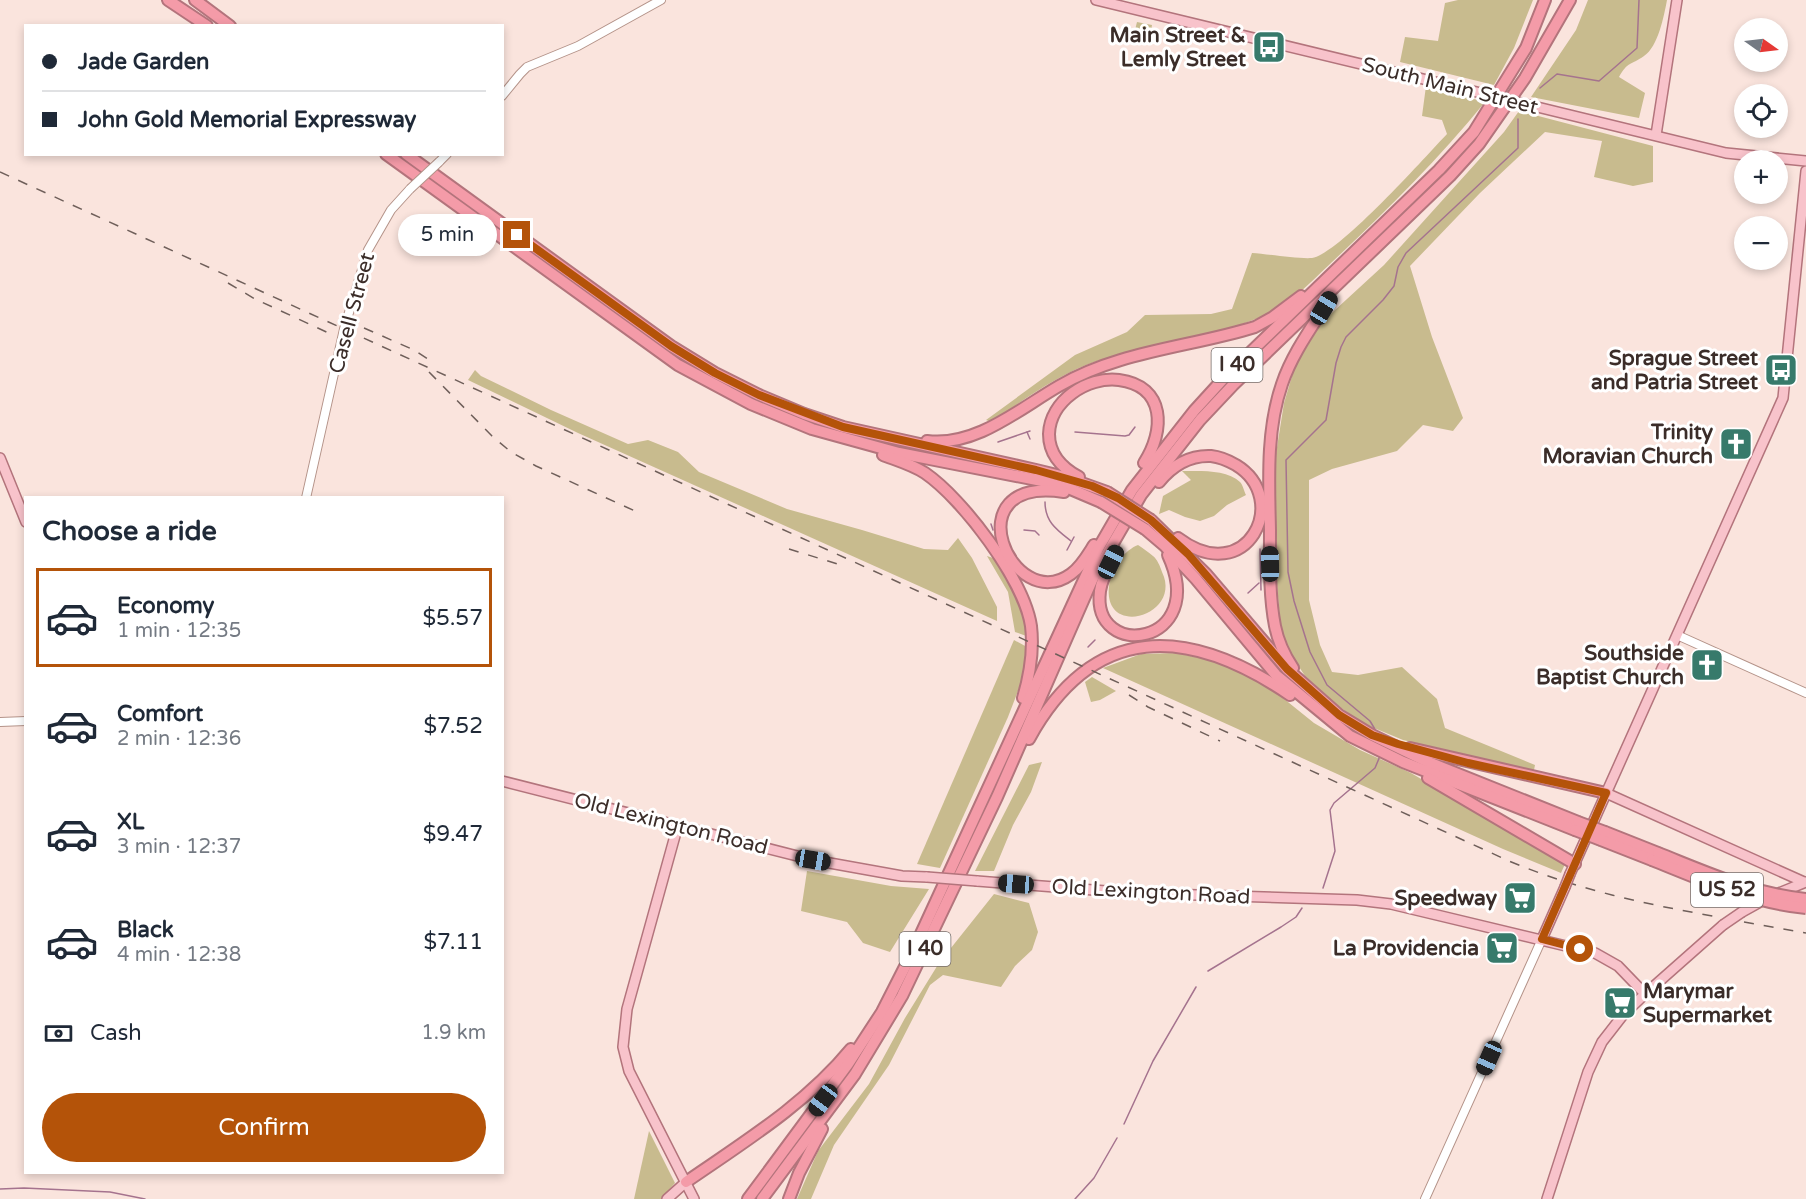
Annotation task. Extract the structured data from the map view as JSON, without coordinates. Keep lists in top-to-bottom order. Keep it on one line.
{"streets":{"highway":["I 40","US 52"],"main road":["South Main Street","Old Lexington Road"],"street":["Casell Street"]},"places":{"bus stop":["Main Street & Lemly Street","Sprague Street and Patria Street"],"church":["Trinity Moravian Church","Southside Baptist Church"],"supermarket":["Speedway","La Providencia","Marymar Supermarket"]},"north":"right","page":{"map_buttons":["+","−"],"banner":["Jade Garden","John Gold Memorial Expressway"],"bubble":"5 min","heading":"Choose a ride","list":[{"name":"Economy","note":"1 min · 12:35","value":"$5.57"},{"name":"Comfort","note":"2 min · 12:36","value":"$7.52"},{"name":"XL","note":"3 min · 12:37","value":"$9.47"},{"name":"Black","note":"4 min · 12:38","value":"$7.11"}],"pay":["Cash","1.9 km"],"buttons":"Confirm"}}
